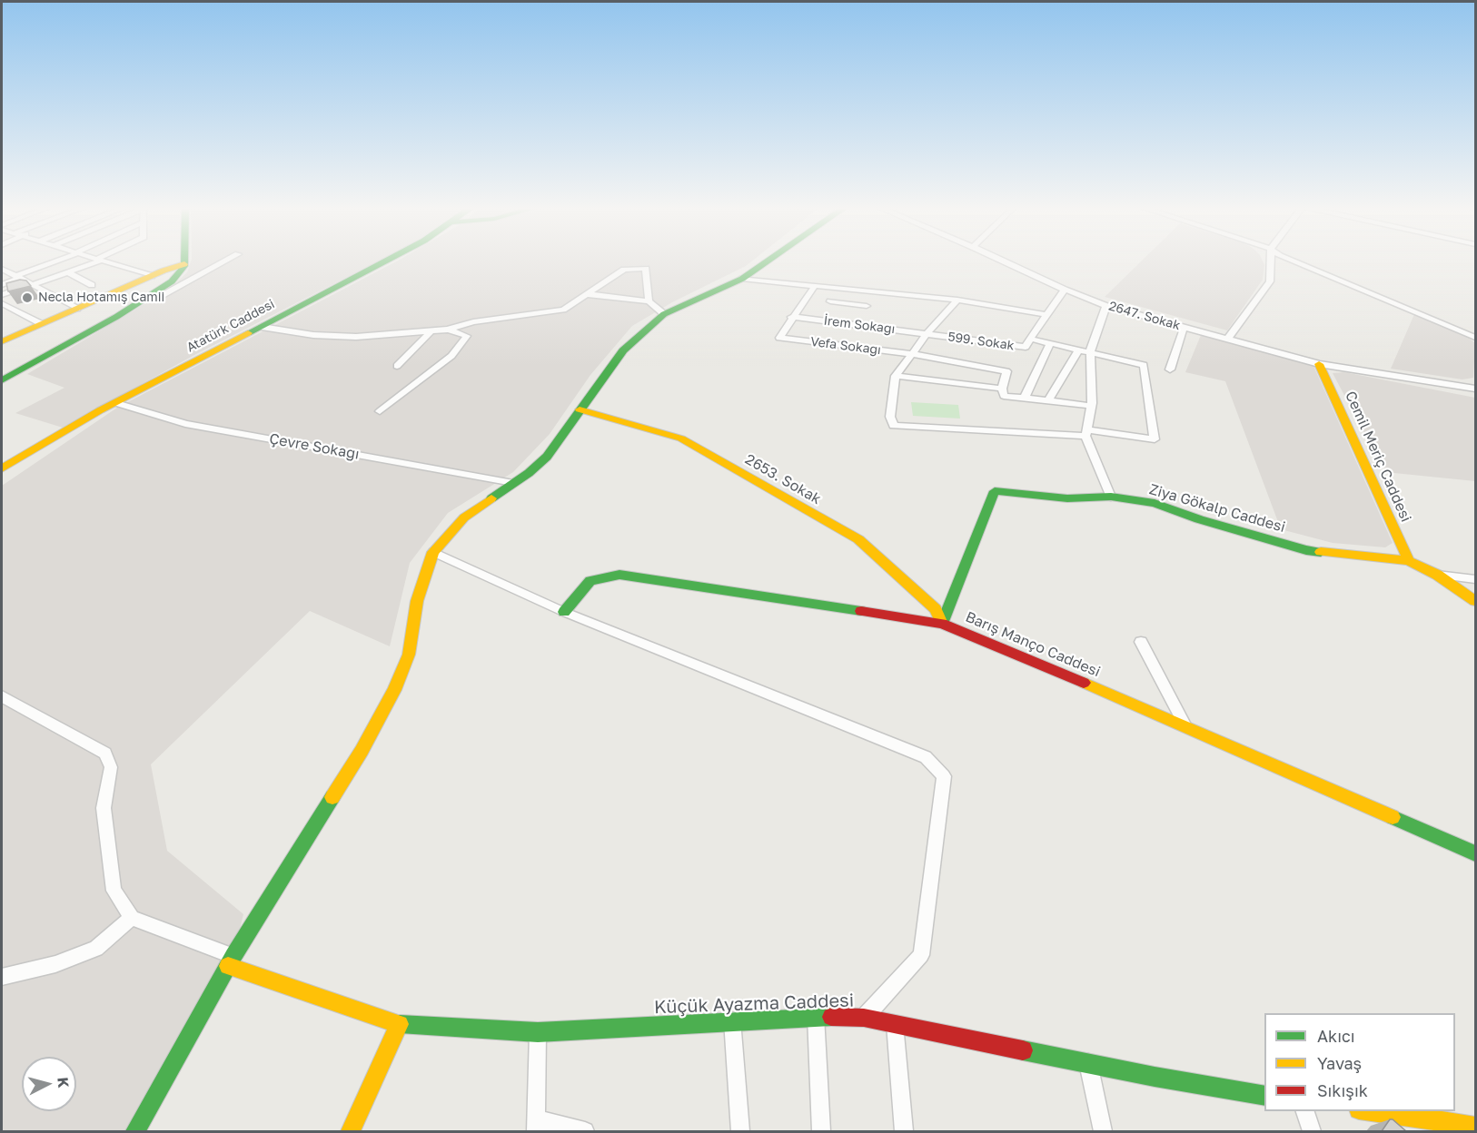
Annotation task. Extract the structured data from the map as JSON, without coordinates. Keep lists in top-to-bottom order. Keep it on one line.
{"streets":{"street":["2647. Sokak","İrem Sokağı","Atatürk Caddesi","599. Sokak","Vefa Sokağı","Çevre Sokağı","Cemil Meriç Caddesi","2653. Sokak","Ziya Gökalp Caddesi","Barış Manço Caddesi","Küçük Ayazma Caddesi"]},"crossings":[["2647. Sokak","Cemil Meriç Caddesi"],["İrem Sokağı","599. Sokak"],["İrem Sokağı","Vefa Sokağı"],["Atatürk Caddesi","Çevre Sokağı"],["Cemil Meriç Caddesi","Ziya Gökalp Caddesi"],["2653. Sokak","Ziya Gökalp Caddesi"],["2653. Sokak","Barış Manço Caddesi"],["Ziya Gökalp Caddesi","Barış Manço Caddesi"]],"places":["Necla Hotamış Camii"],"legend":["Akıcı","Yavaş","Sıkışık"],"north":"right"}
